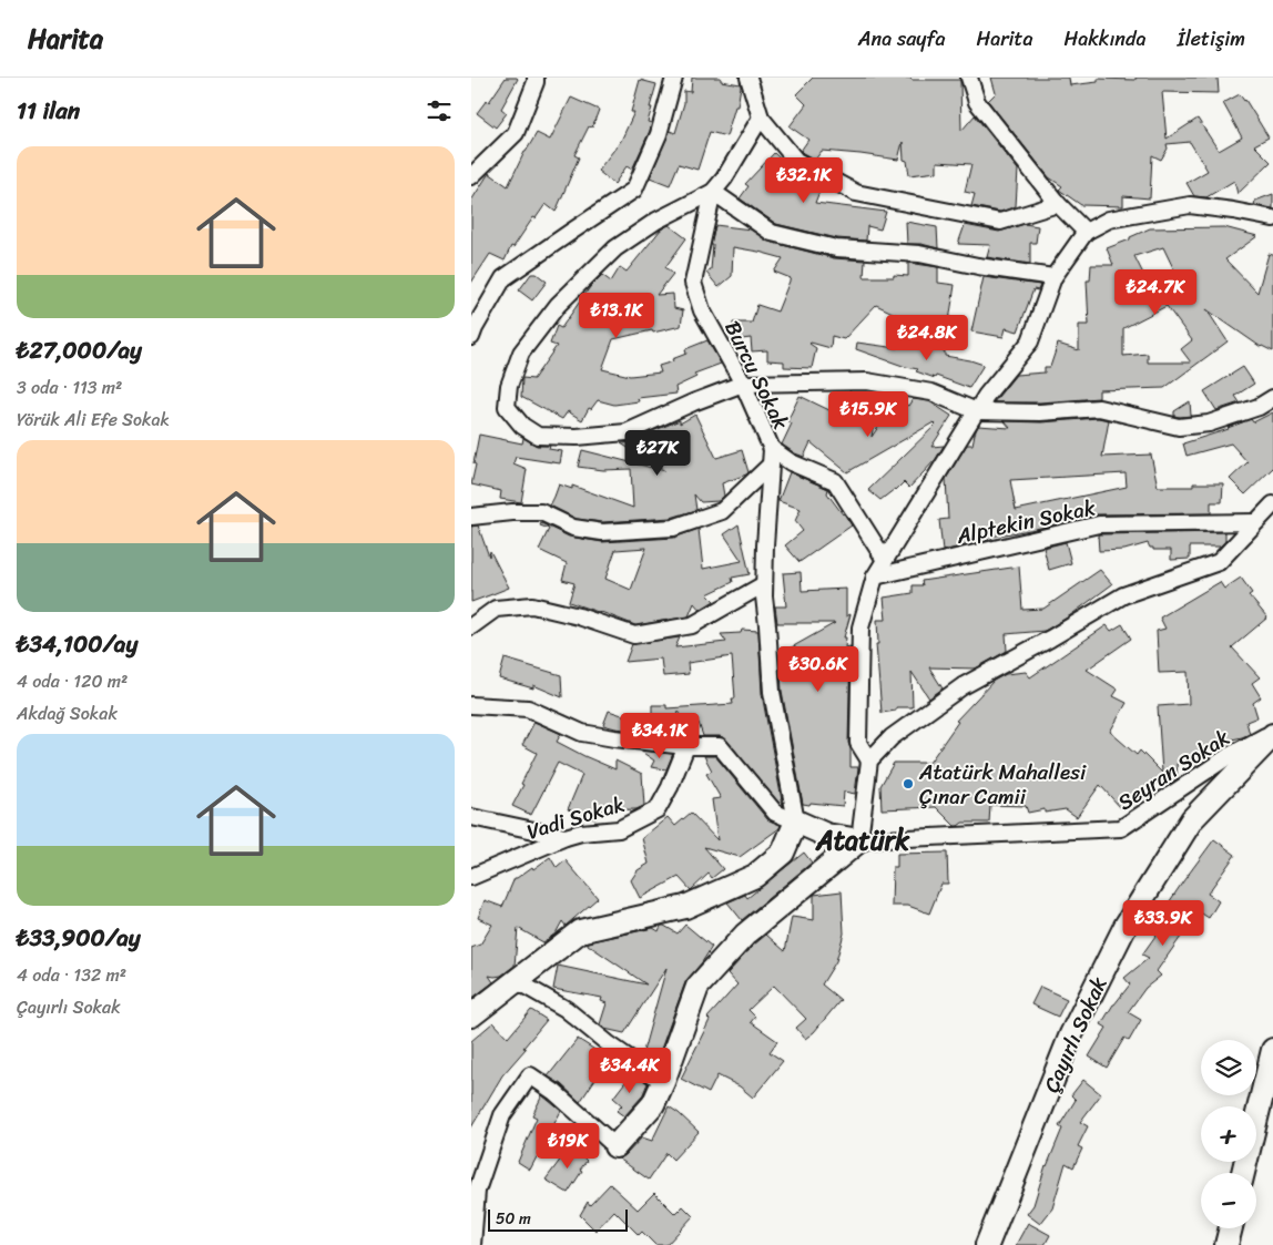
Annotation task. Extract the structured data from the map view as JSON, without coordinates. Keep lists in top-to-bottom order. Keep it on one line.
{"streets":{"street":["Burcu Sokak","Alptekin Sokak","Seyran Sokak","Vadi Sokak","Çayırlı Sokak"]},"crossings":[["Seyran Sokak","Çayırlı Sokak"]],"districts":["Atatürk"],"places":["Atatürk Mahallesi Çınar Camii"],"scale_bar":"50 m","page":{"header":"Harita","nav":["Ana sayfa","Harita","Hakkında","İletişim"],"heading":"11 ilan","list":[{"name":"₺27,000/ay","note":"3 oda · 113 m² · Yörük Ali Efe Sokak"},{"name":"₺34,100/ay","note":"4 oda · 120 m² · Akdağ Sokak"},{"name":"₺33,900/ay","note":"4 oda · 132 m² · Çayırlı Sokak"}],"price":["₺32.1K","₺24.7K","₺13.1K","₺24.8K","₺15.9K","₺27K","₺30.6K","₺34.1K","₺33.9K","₺34.4K","₺19K"],"map_buttons":["+","−"],"scale":"50 m"}}
